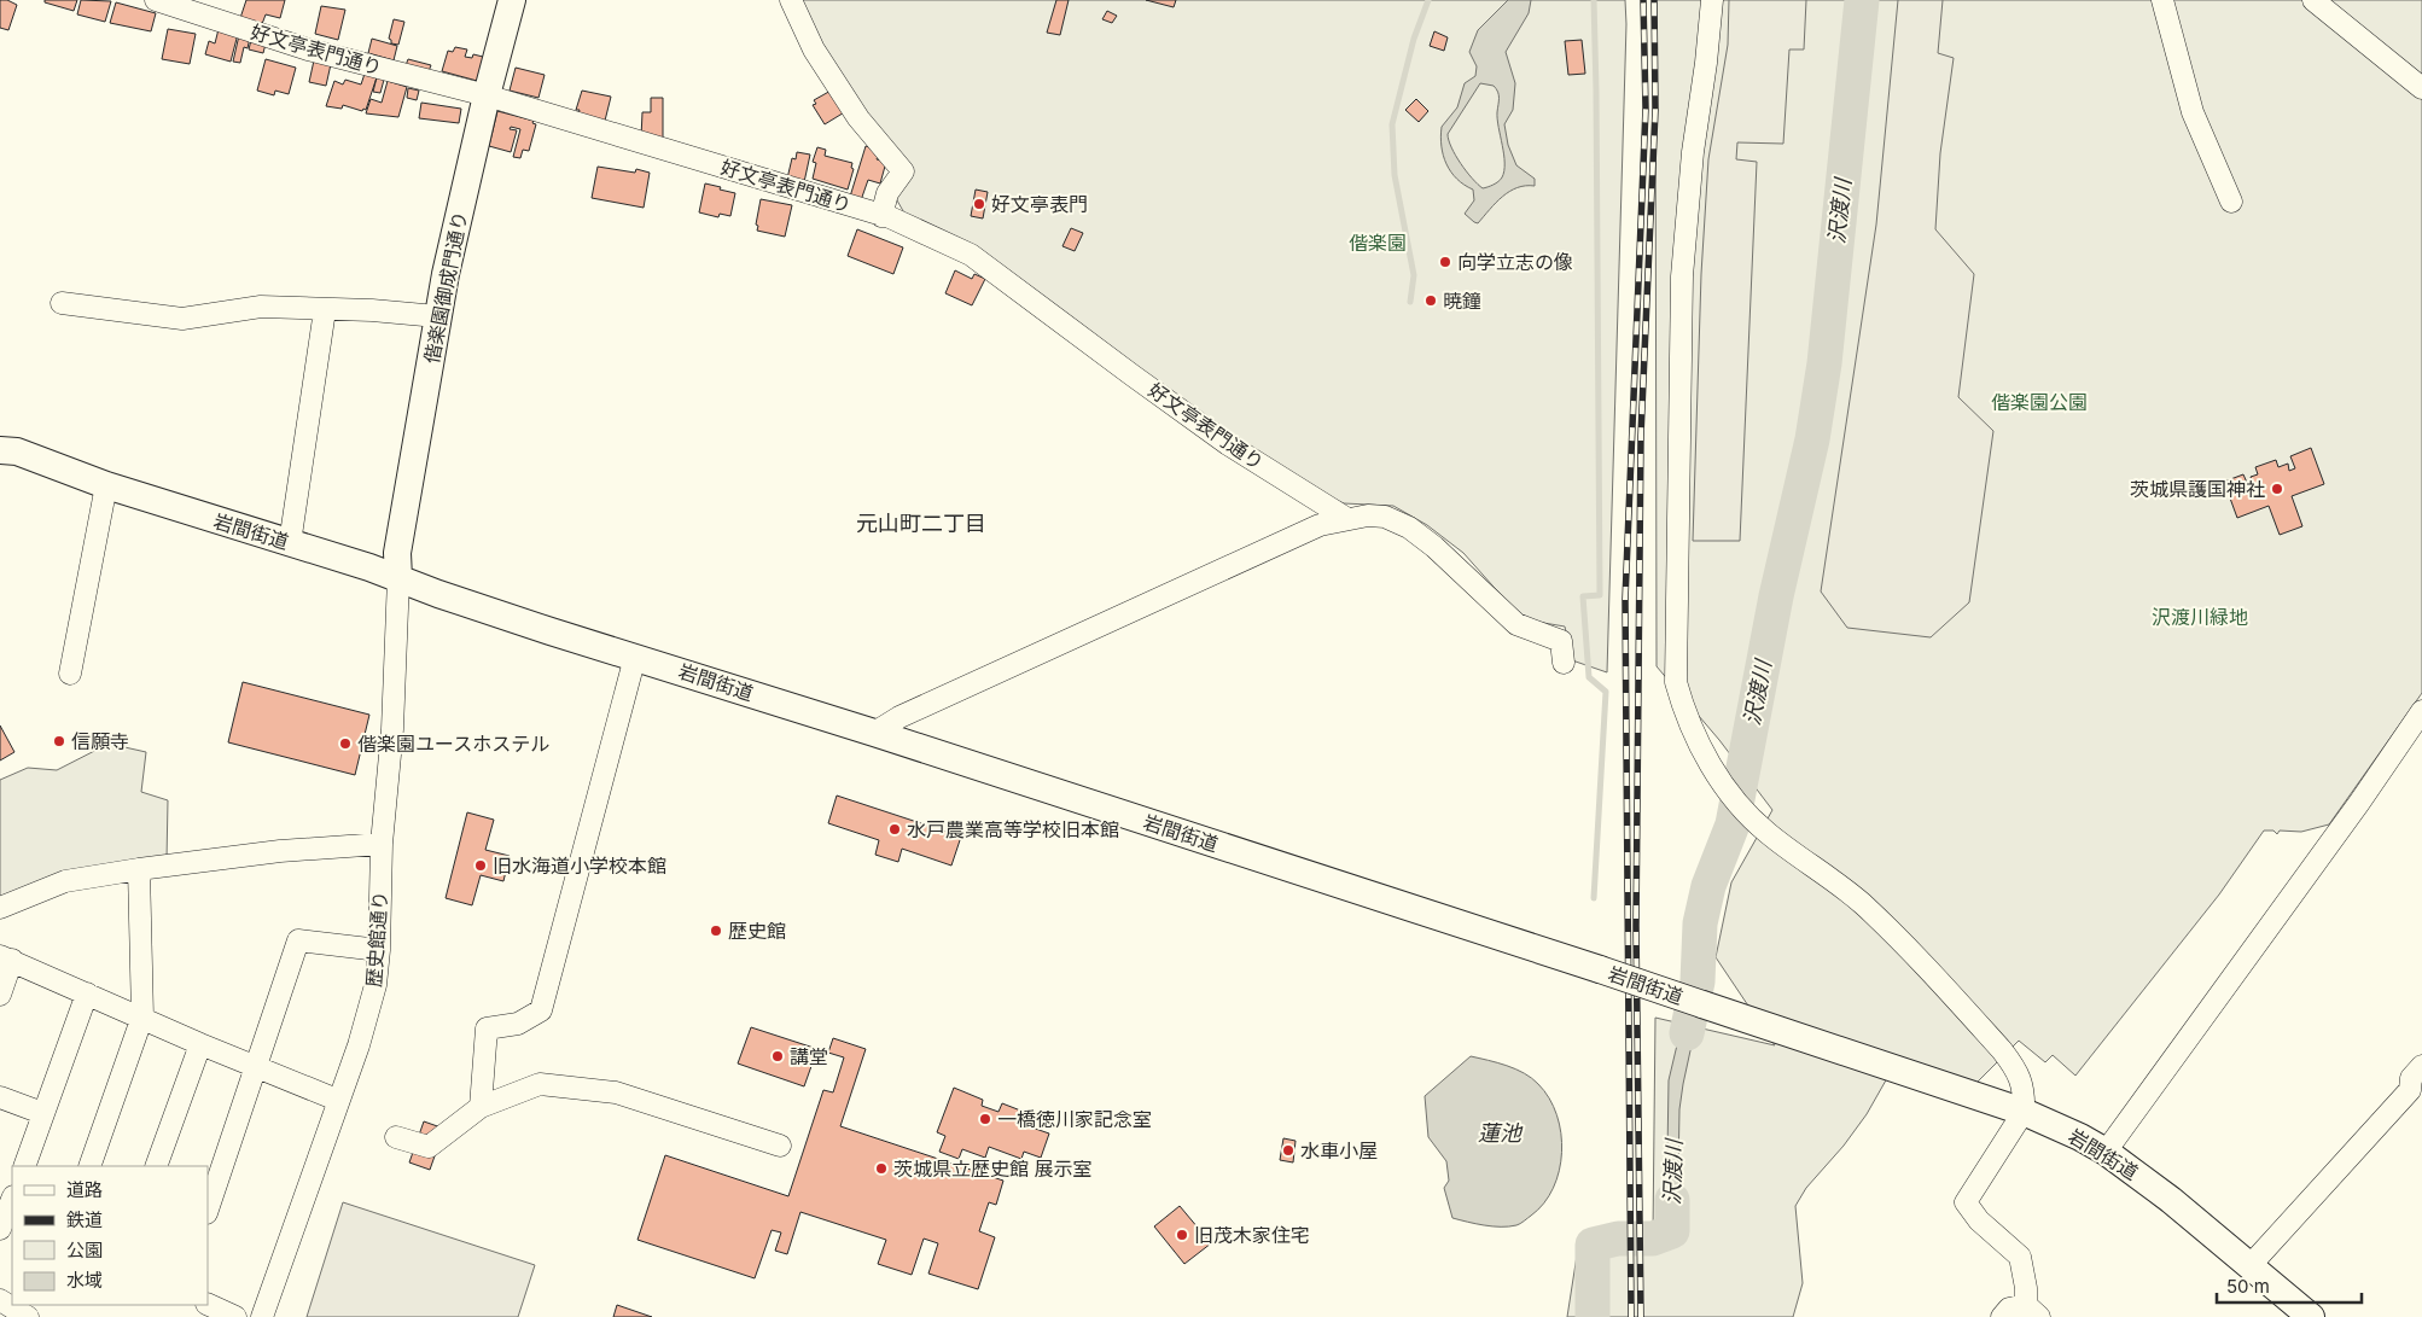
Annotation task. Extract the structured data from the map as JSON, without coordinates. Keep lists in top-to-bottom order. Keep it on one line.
{"streets":{"main road":["偕楽園御成門通り","岩間街道"],"street":["好文亭表門通り","歴史館通り"]},"crossings":[["好文亭表門通り","偕楽園御成門通り"],["偕楽園御成門通り","岩間街道"],["偕楽園御成門通り","歴史館通り"],["岩間街道","歴史館通り"]],"districts":["元山町二丁目"],"water":["沢渡川","蓮池"],"parks":["偕楽園","偕楽園公園","沢渡川緑地"],"places":["好文亭表門","向学立志の像","暁鐘","茨城県護国神社","信願寺","偕楽園ユースホステル","水戸農業高等学校旧本館","旧水海道小学校本館","歴史館","講堂","一橋徳川家記念室","水車小屋","茨城県立歴史館 展示室","旧茂木家住宅"],"legend":["道路","鉄道","公園","水域"],"scale_bar":"50 m"}
